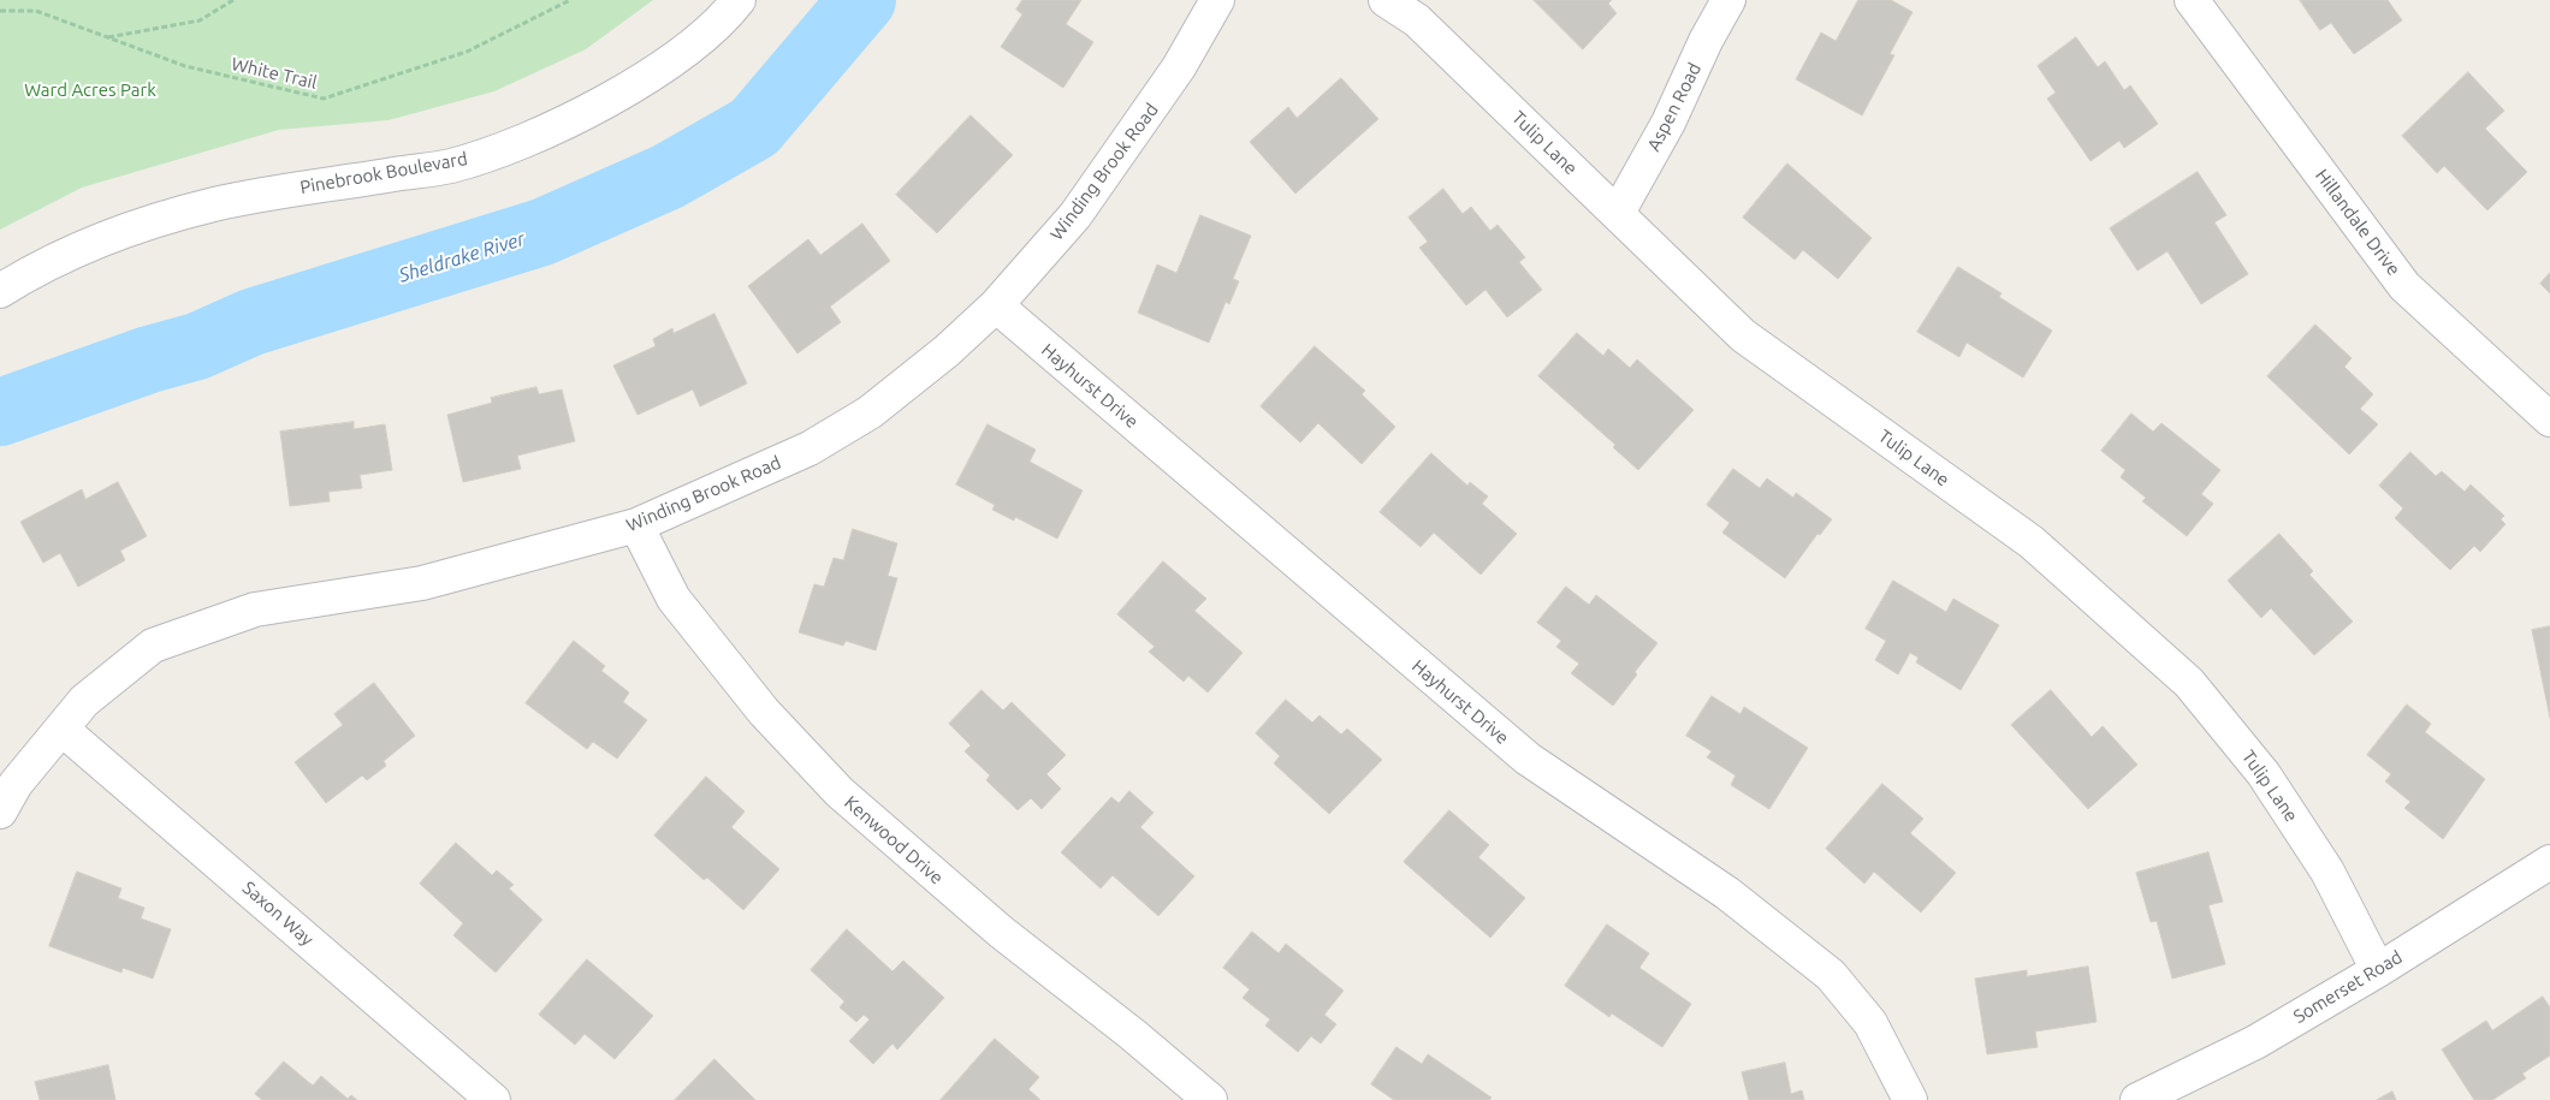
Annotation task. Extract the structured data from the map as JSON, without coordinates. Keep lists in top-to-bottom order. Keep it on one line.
{"streets":{"street":["Aspen Road","Tulip Lane","Winding Brook Road","Pinebrook Boulevard","Hillandale Drive","Hayhurst Drive","Kenwood Drive","Saxon Way","Somerset Road"],"path":["White Trail"]},"crossings":[["Aspen Road","Tulip Lane"],["Tulip Lane","Somerset Road"],["Winding Brook Road","Hayhurst Drive"],["Winding Brook Road","Kenwood Drive"],["Winding Brook Road","Saxon Way"]],"water":["Sheldrake River"],"parks":["Ward Acres Park"]}
